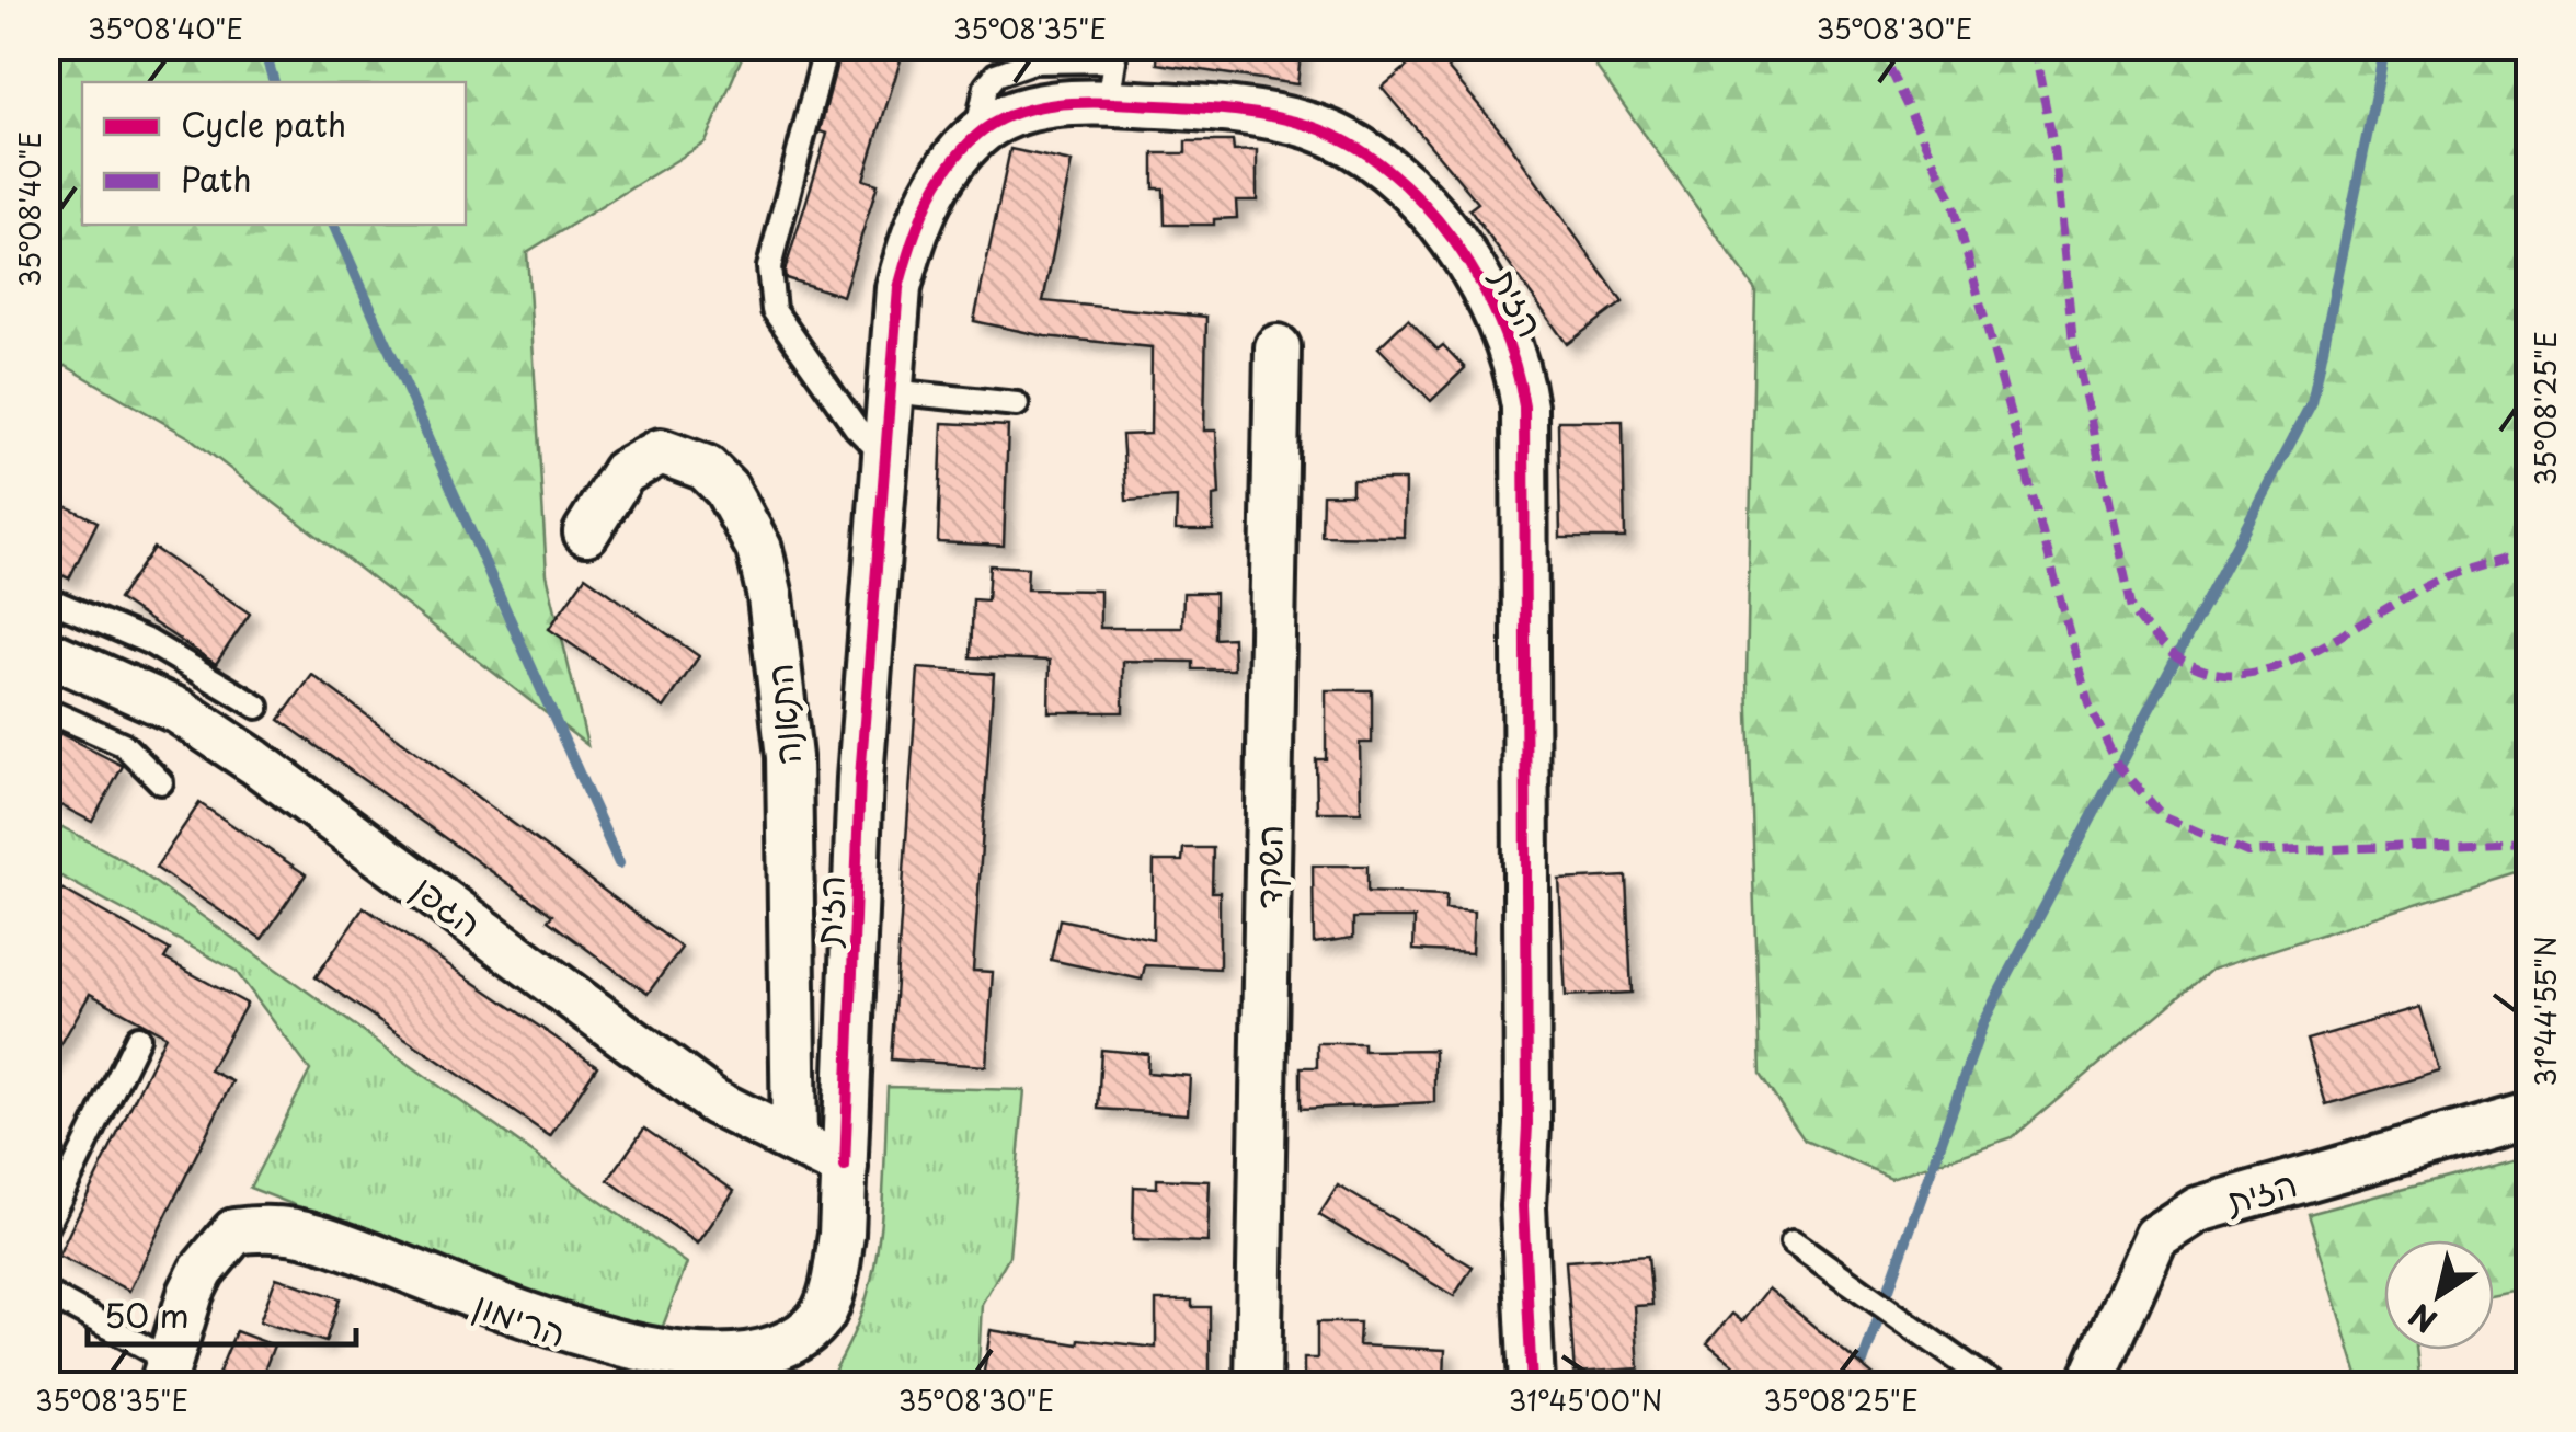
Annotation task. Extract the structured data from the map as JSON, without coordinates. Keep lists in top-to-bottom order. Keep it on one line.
{"streets":{"street":["הזית","התאנה","השקד","הגפן","הרימון"]},"crossings":[["הזית","הגפן"],["הזית","הרימון"],["התאנה","הגפן"],["הגפן","הרימון"]],"legend":["Cycle path","Path"],"scale_bar":"50 m","north":"bottom left","coordinates":["35°08'40\"E","35°08'35\"E","35°08'30\"E","35°08'25\"E","31°44'55\"N","31°45'00\"N"]}
